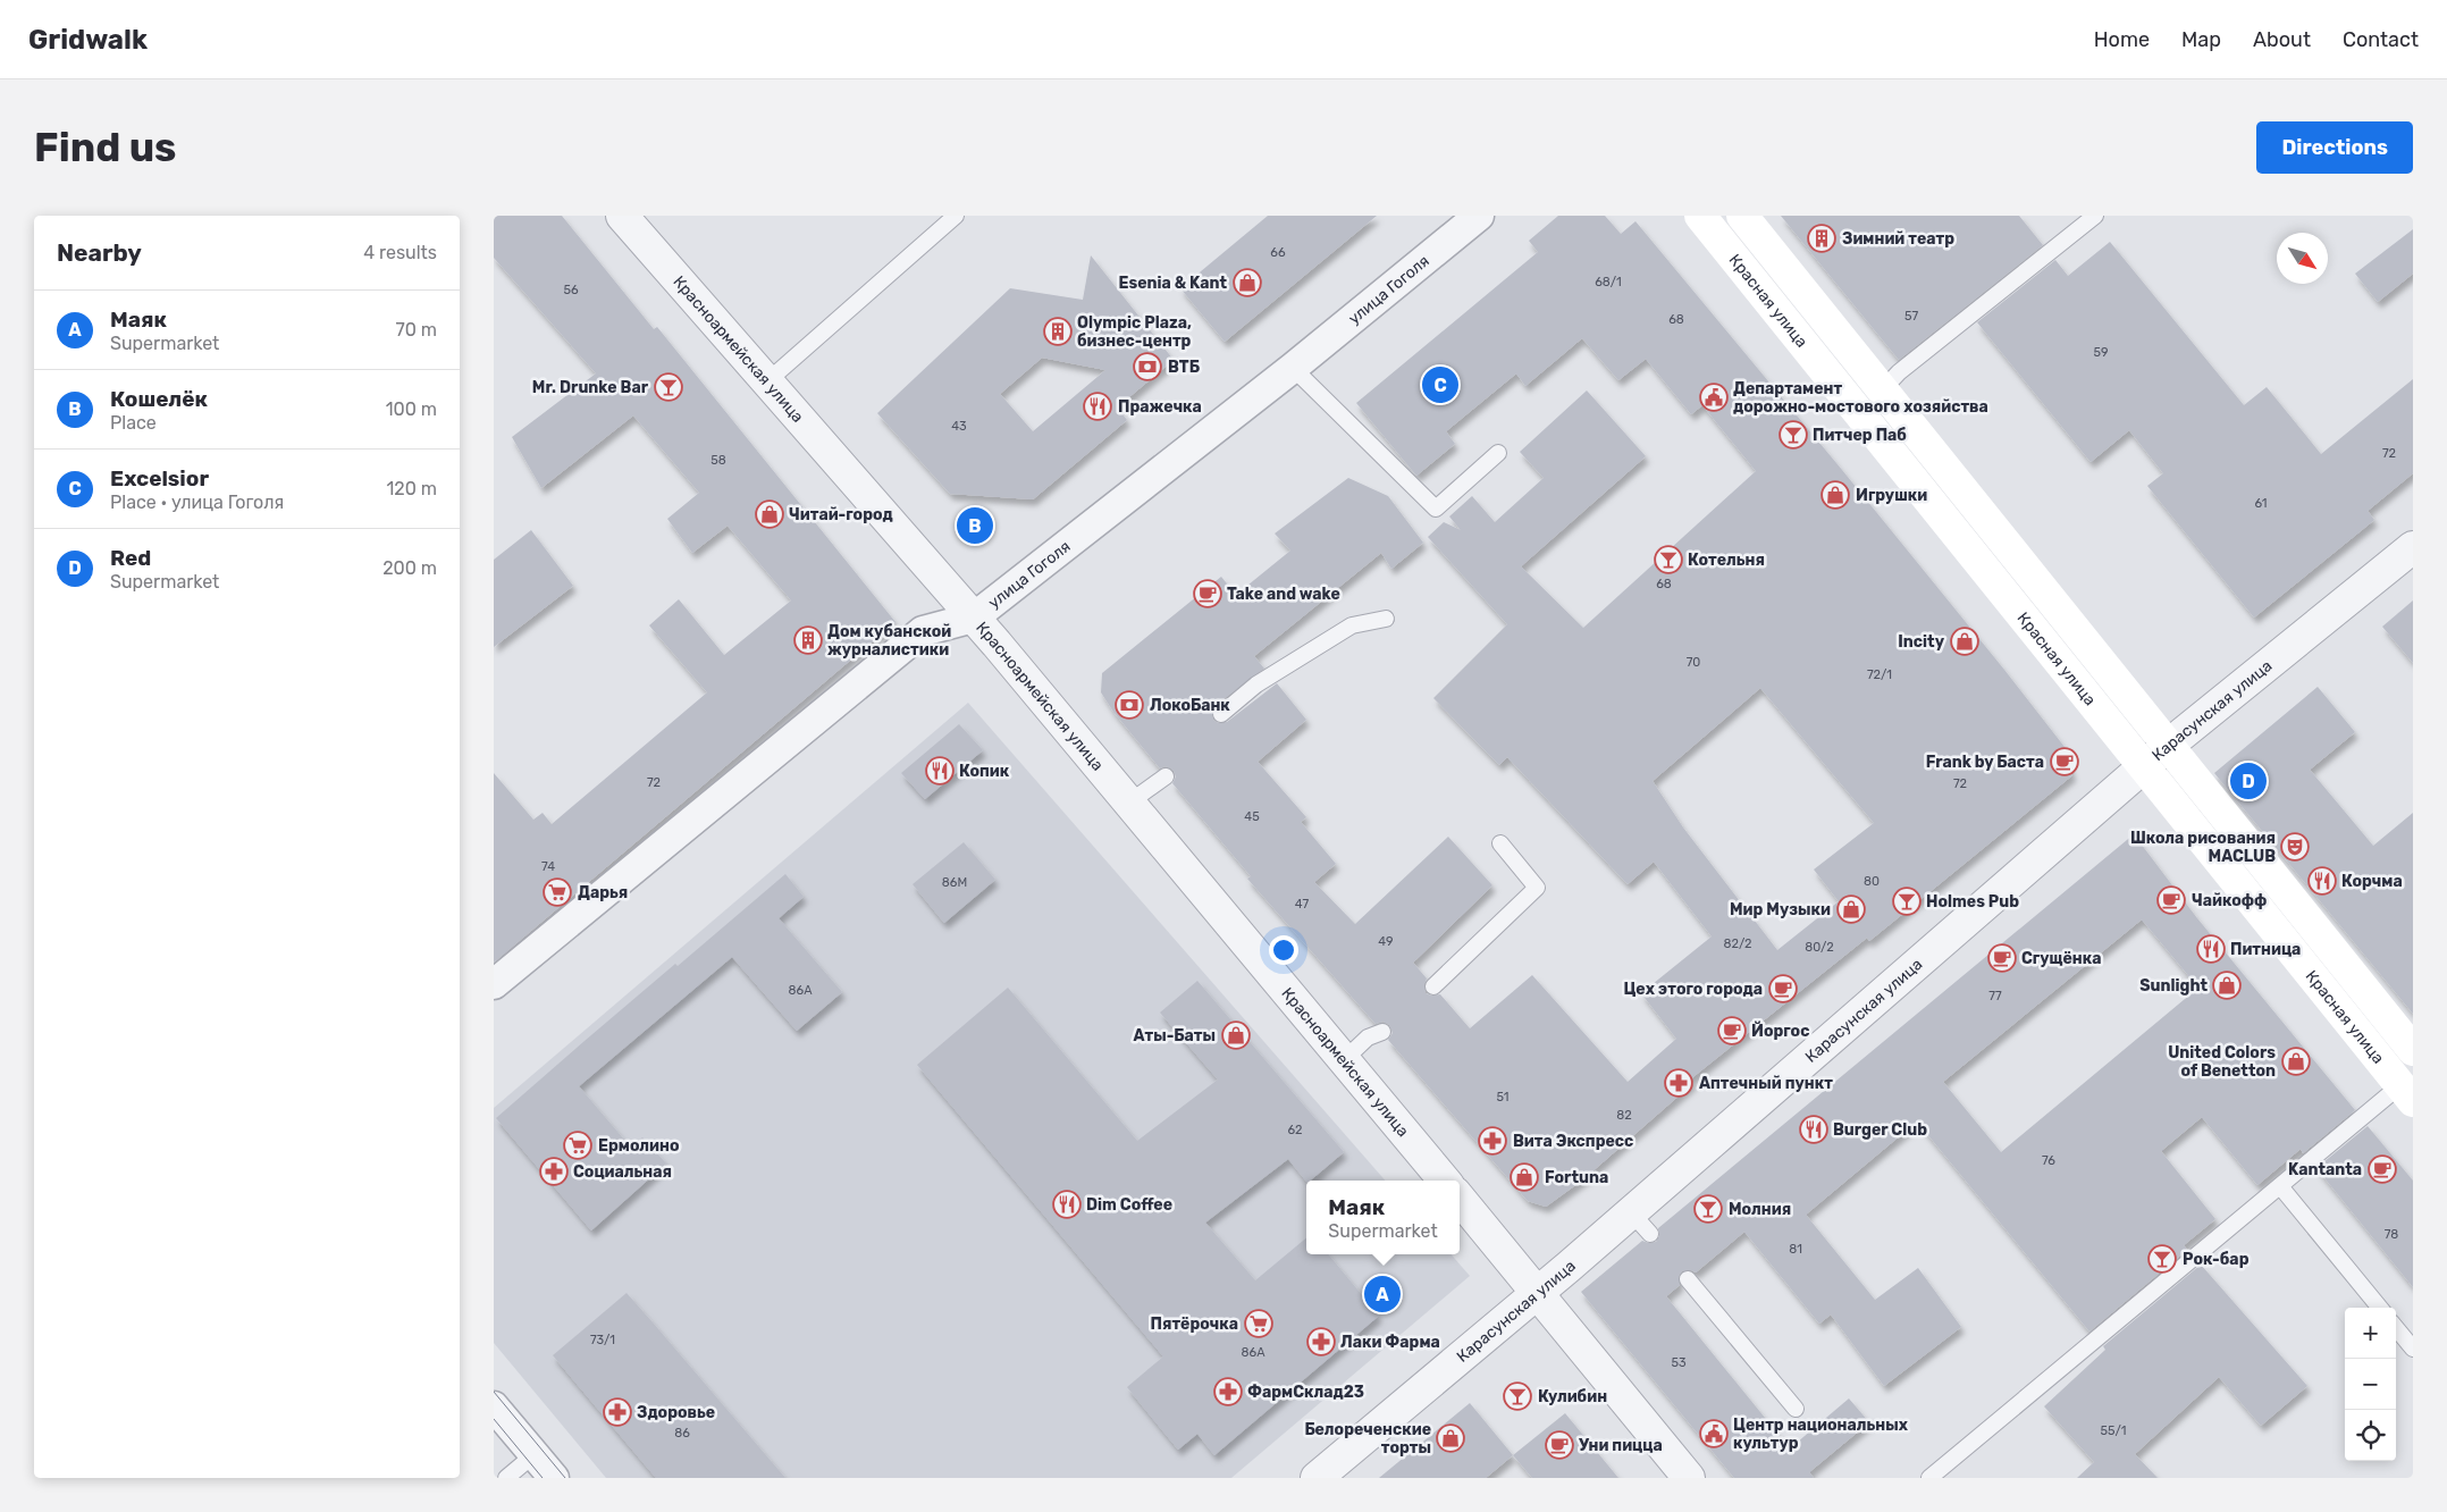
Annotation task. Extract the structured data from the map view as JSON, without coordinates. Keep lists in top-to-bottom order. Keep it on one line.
{"streets":{"main road":["Красная улица"],"street":["улица Гоголя","Красноармейская улица","Карасунская улица"]},"crossings":[["улица Гоголя","Красноармейская улица"],["Красная улица","Карасунская улица"]],"places":{"building":["Зимний театр","Olympic Plaza, бизнес-центр","Дом кубанской журналистики"],"shop":["Esenia & Kant","Игрушки","Читай-город","Incity","Мир Музыки","Sunlight","Аты-Баты","United Colors of Benetton","Fortuna","Белореченские торты"],"bank":["ВТБ","ЛокоБанк"],"bar":["Mr. Drunke Bar","Питчер Паб","Котельня","Holmes Pub","Молния","Рок-бар","Кулибин"],"public building":["Департамент дорожно-мостового хозяйства","Центр национальных культур"],"restaurant":["Пражечка","Копик","Корчма","Питница","Burger Club","Dim Coffee"],"cafe":["Take and wake","Frank by Баста","Чайкофф","Сгущёнка","Цех этого города","Йоргос","Kantanta","Уни пицца"],"theatre":["Школа рисования MACLUB"],"supermarket":["Дарья","Ермолино","Пятёрочка"],"pharmacy":["Аптечный пункт","Вита Экспресс","Социальная","Лаки Фарма","ФармСклад23","Здоровье"]},"house_numbers":["66","68/1","56","57","68","59","43","72","58","61","68","70","72/1","72","72","45","74","80","86М","47","49","82/2","80/2","86А","77","51","82","62","76","78","81","73/1","86А","53","55/1","86"],"north":"bottom right","page":{"header":"Gridwalk","nav":["Home","Map","About","Contact"],"buttons":"Directions","title":"Find us","heading":["Nearby","4 results"],"list":[{"mark":"A","name":"Маяк","note":"Supermarket","value":"70 m"},{"mark":"B","name":"Кошелёк","note":"Place","value":"100 m"},{"mark":"C","name":"Excelsior","note":"Place · улица Гоголя","value":"120 m"},{"mark":"D","name":"Red","note":"Supermarket","value":"200 m"}],"pins":["C","B","D","A"],"popup":["Маяк","Supermarket"],"map_buttons":["+","−"]}}
